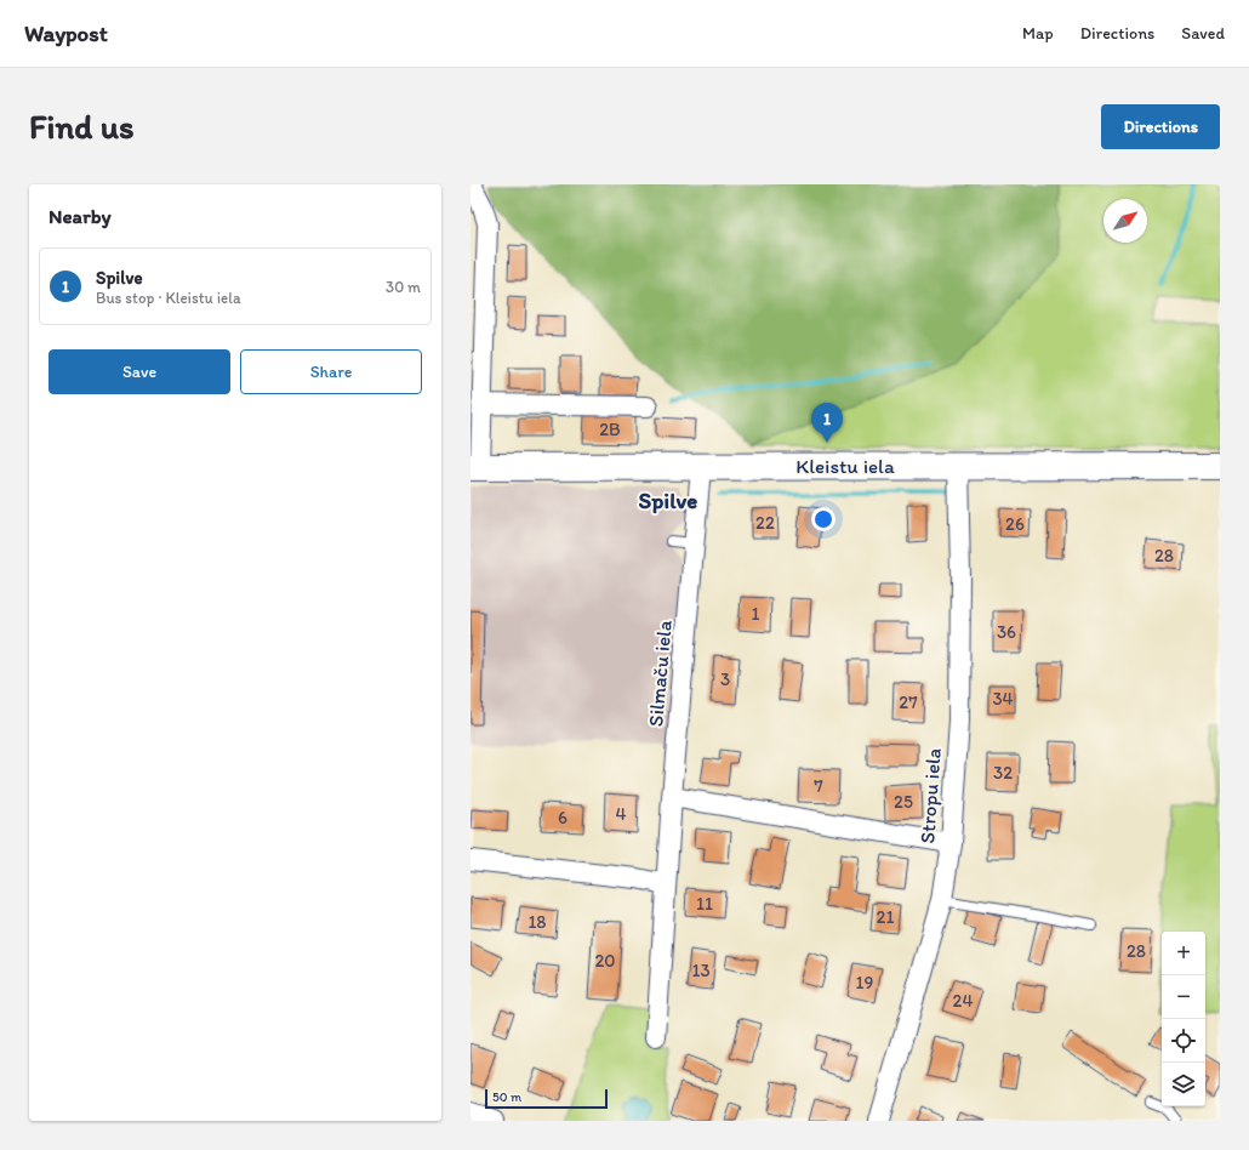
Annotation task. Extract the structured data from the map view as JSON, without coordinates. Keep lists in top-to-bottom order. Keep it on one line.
{"streets":{"street":["Kleistu iela","Silmaču iela","Stropu iela"]},"crossings":[["Kleistu iela","Silmaču iela"],["Kleistu iela","Stropu iela"]],"districts":["Spilve"],"house_numbers":["2B","22","26","28","1","36","3","34","27","32","7","25","4","6","11","21","18","28","20","13","19","24"],"scale_bar":"50 m","north":"top right","page":{"header":"Waypost","nav":["Map","Directions","Saved"],"buttons":["Directions",["Save","Share"]],"title":"Find us","heading":"Nearby","list":[{"mark":"1","name":"Spilve","note":"Bus stop · Kleistu iela","value":"30 m"}],"pins":"1","map_buttons":["+","−"],"scale":"50 m"}}
